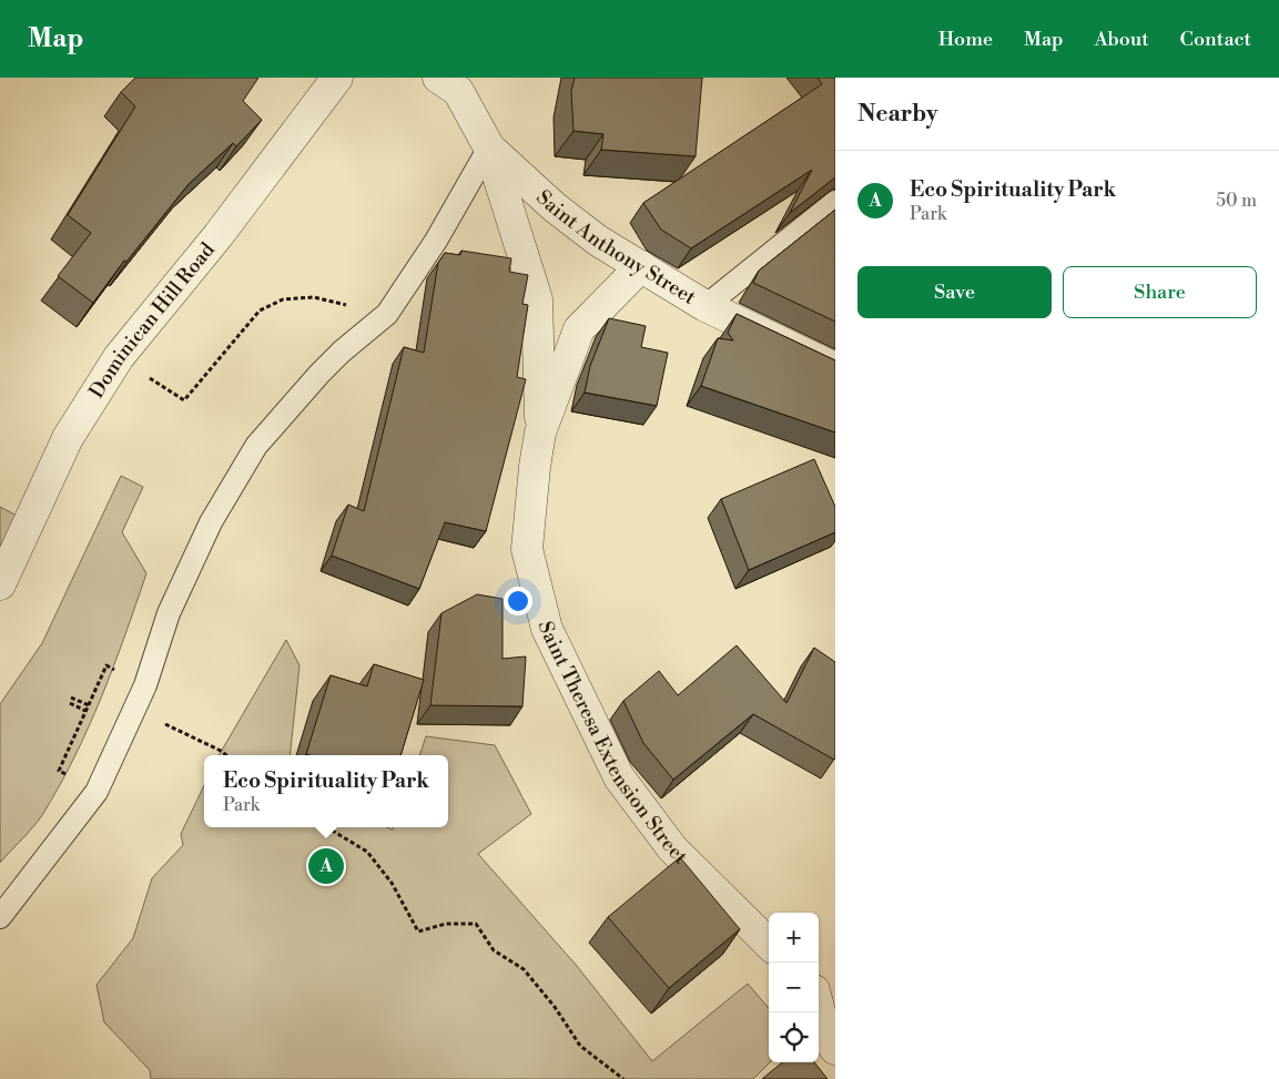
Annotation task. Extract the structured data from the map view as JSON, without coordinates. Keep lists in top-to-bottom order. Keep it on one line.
{"streets":{"street":["Saint Anthony Street","Dominican Hill Road","Saint Theresa Extension Street"]},"crossings":[["Saint Anthony Street","Saint Theresa Extension Street"]],"page":{"header":"Map","nav":["Home","Map","About","Contact"],"heading":"Nearby","list":[{"mark":"A","name":"Eco Spirituality Park","note":"Park","value":"50 m"}],"buttons":["Save","Share"],"popup":["Eco Spirituality Park","Park"],"pins":"A","map_buttons":["+","−"]}}
